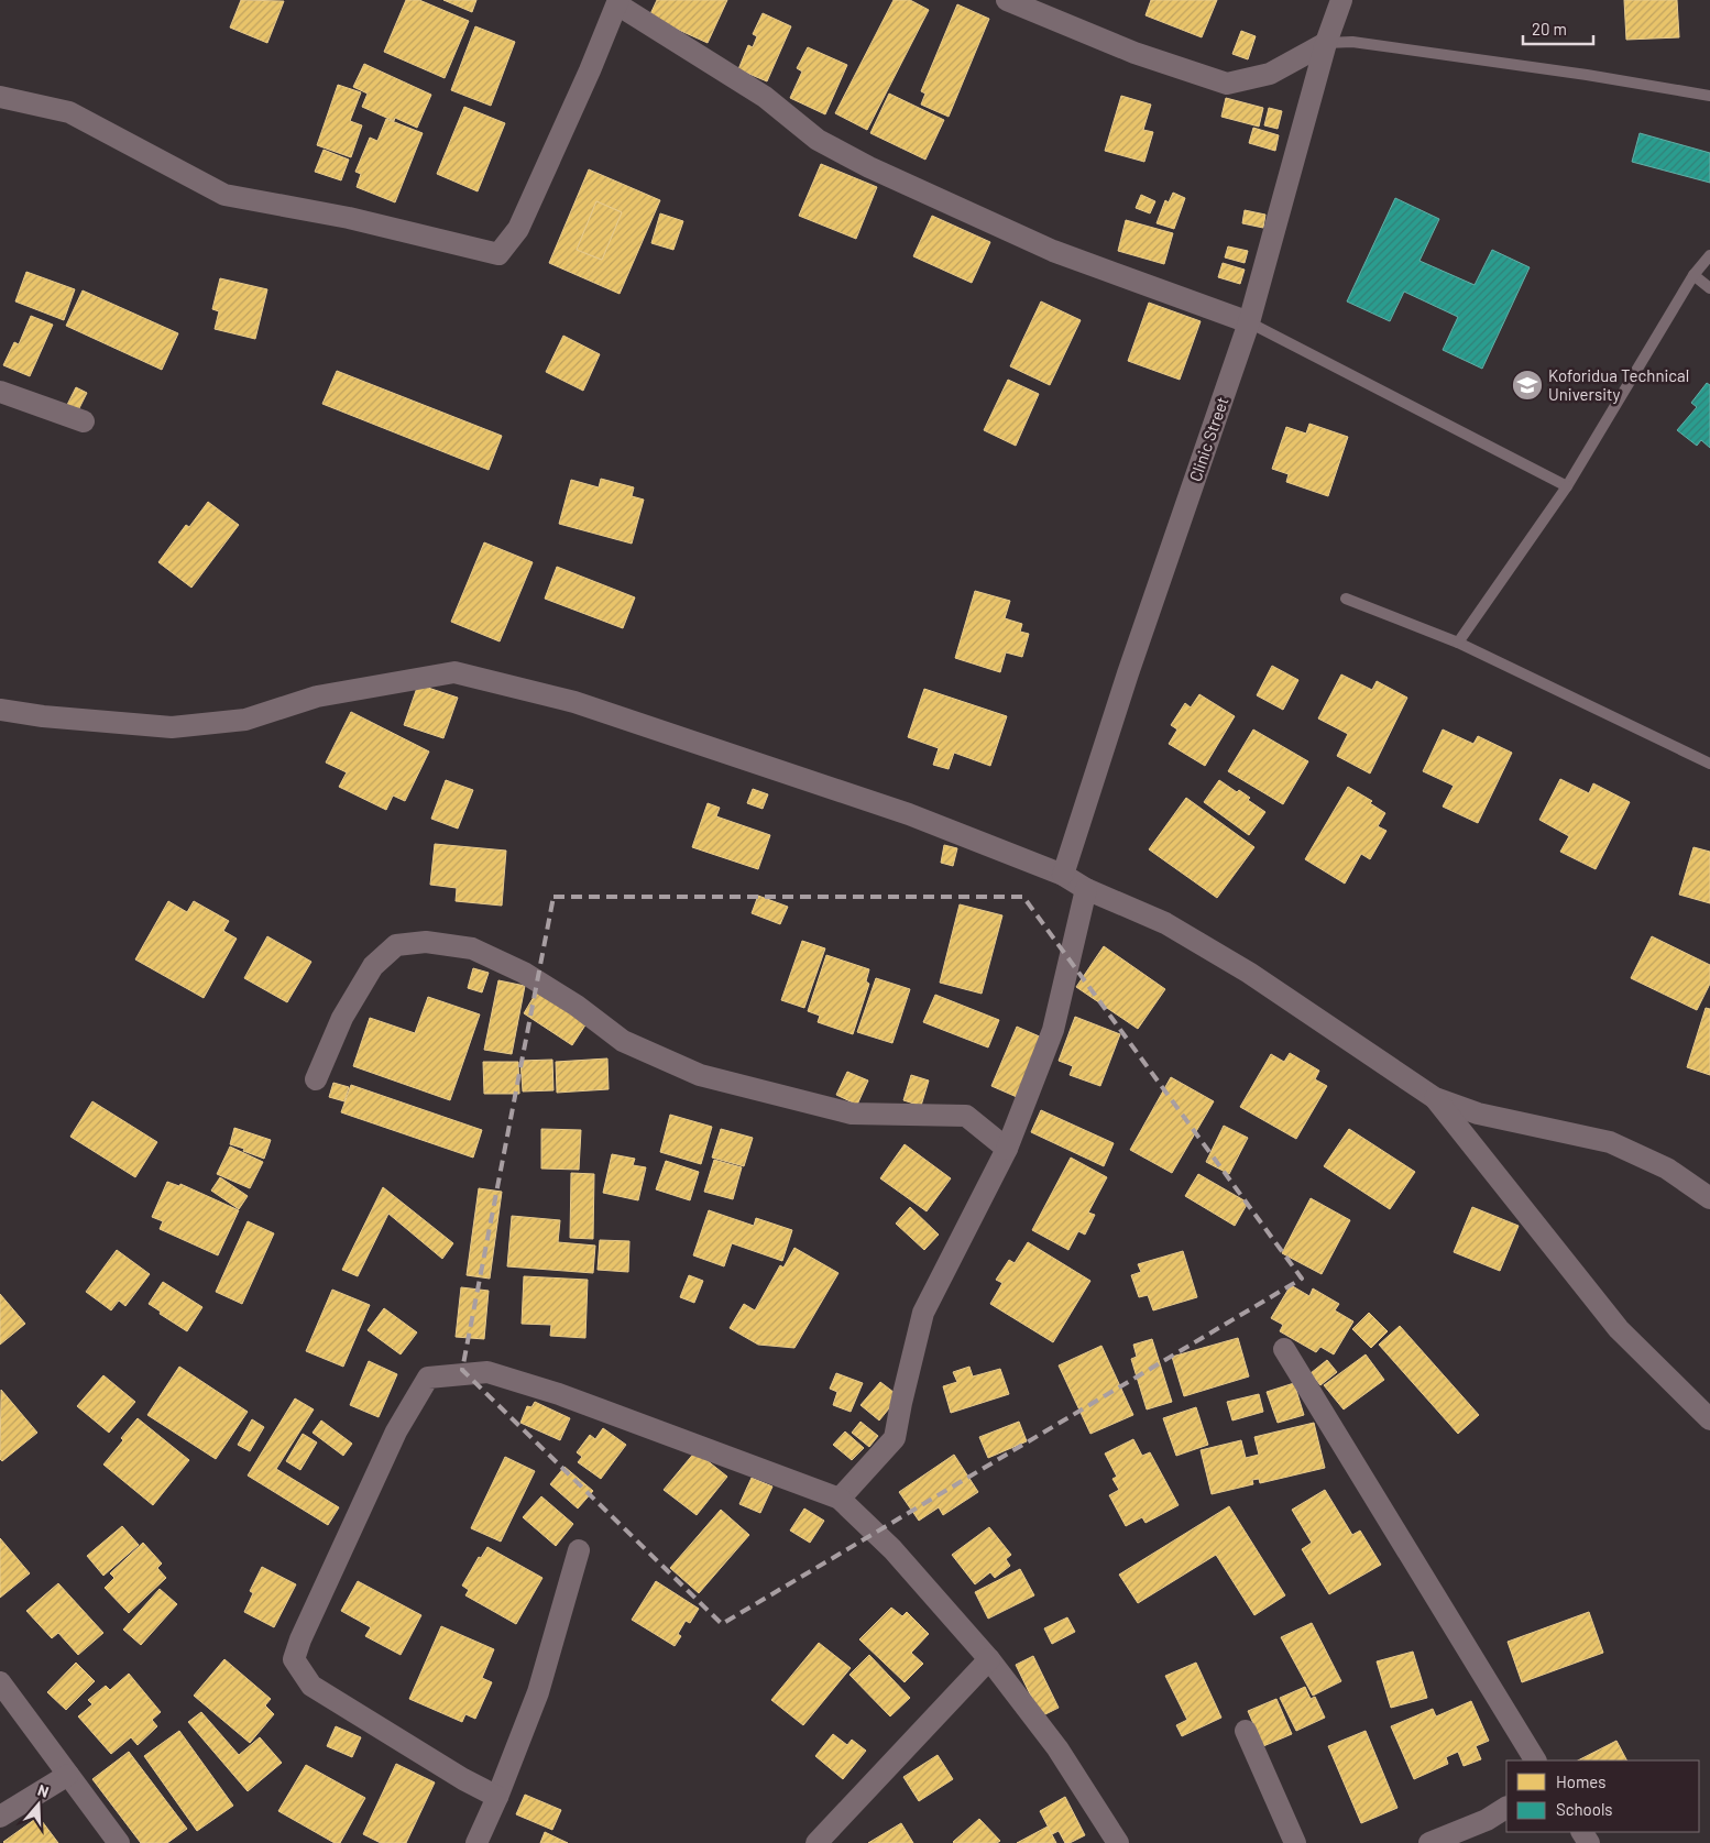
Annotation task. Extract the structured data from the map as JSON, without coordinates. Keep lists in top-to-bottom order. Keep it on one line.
{"streets":{"street":["Clinic Street"]},"places":{"school or university":["Koforidua Technical University"]},"legend":["Homes","Schools"],"scale_bar":"20 m","north":"top"}
